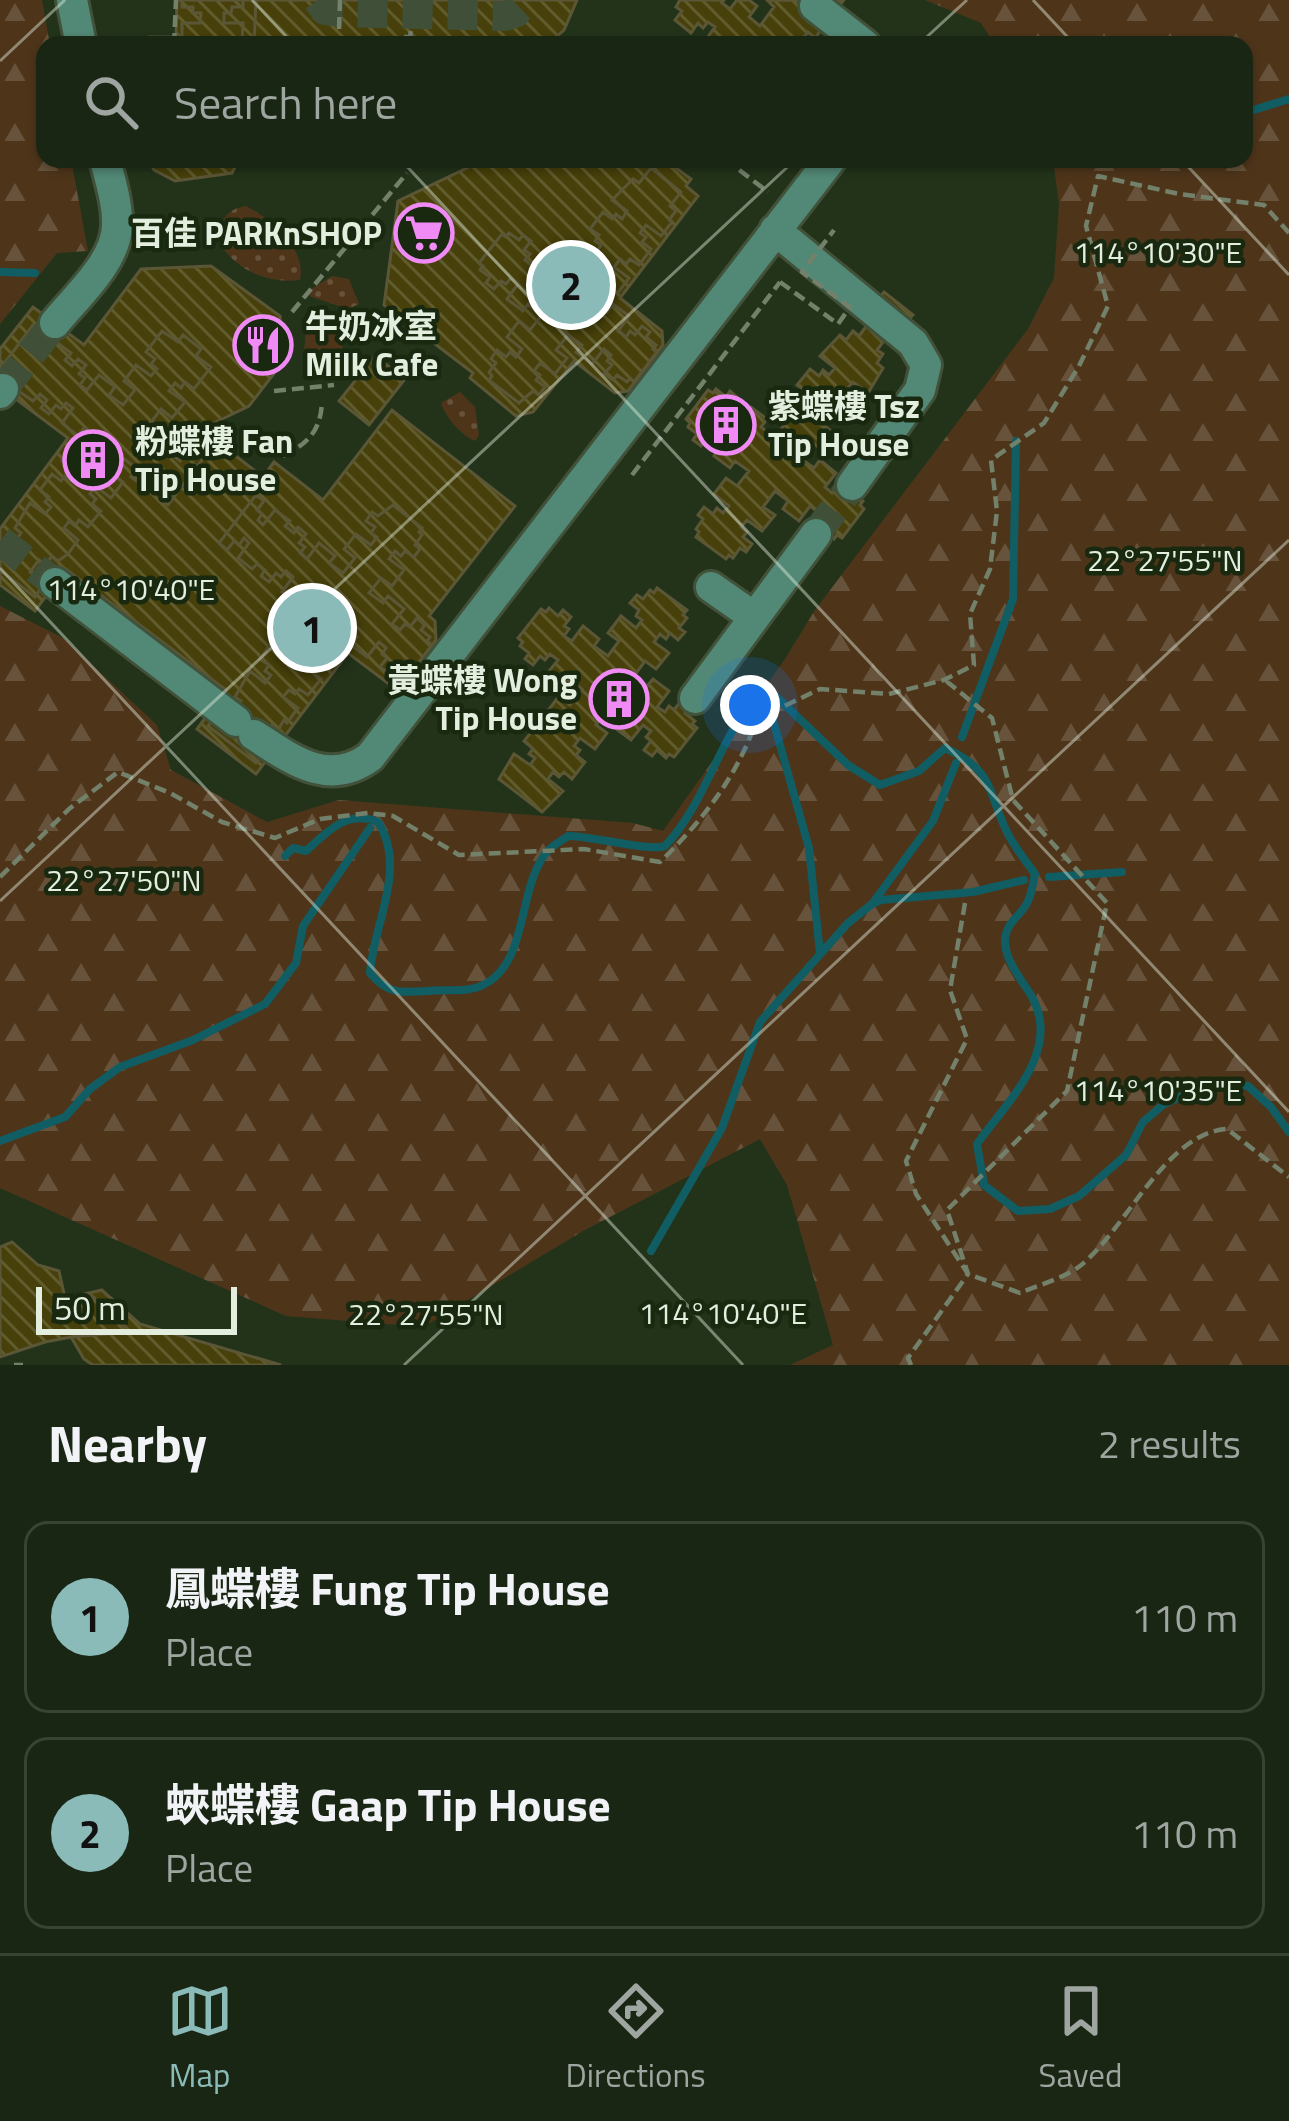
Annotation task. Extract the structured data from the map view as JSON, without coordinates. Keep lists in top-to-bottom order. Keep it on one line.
{"places":{"supermarket":["百佳 PARKnSHOP"],"restaurant":["牛奶冰室 Milk Cafe"],"building":["紫蝶樓 Tsz Tip House","粉蝶樓 Fan Tip House","黃蝶樓 Wong Tip House"]},"scale_bar":"50 m","page":{"search":"Search here","pins":["2","1"],"scale":"50 m","heading":["Nearby","2 results"],"list":[{"mark":"1","name":"鳳蝶樓 Fung Tip House","note":"Place","value":"110 m"},{"mark":"2","name":"蛺蝶樓 Gaap Tip House","note":"Place","value":"110 m"}],"nav":["Map","Directions","Saved"]},"coordinates":["114°10'30\"E","22°27'55\"N","114°10'40\"E","22°27'50\"N","114°10'35\"E"]}
